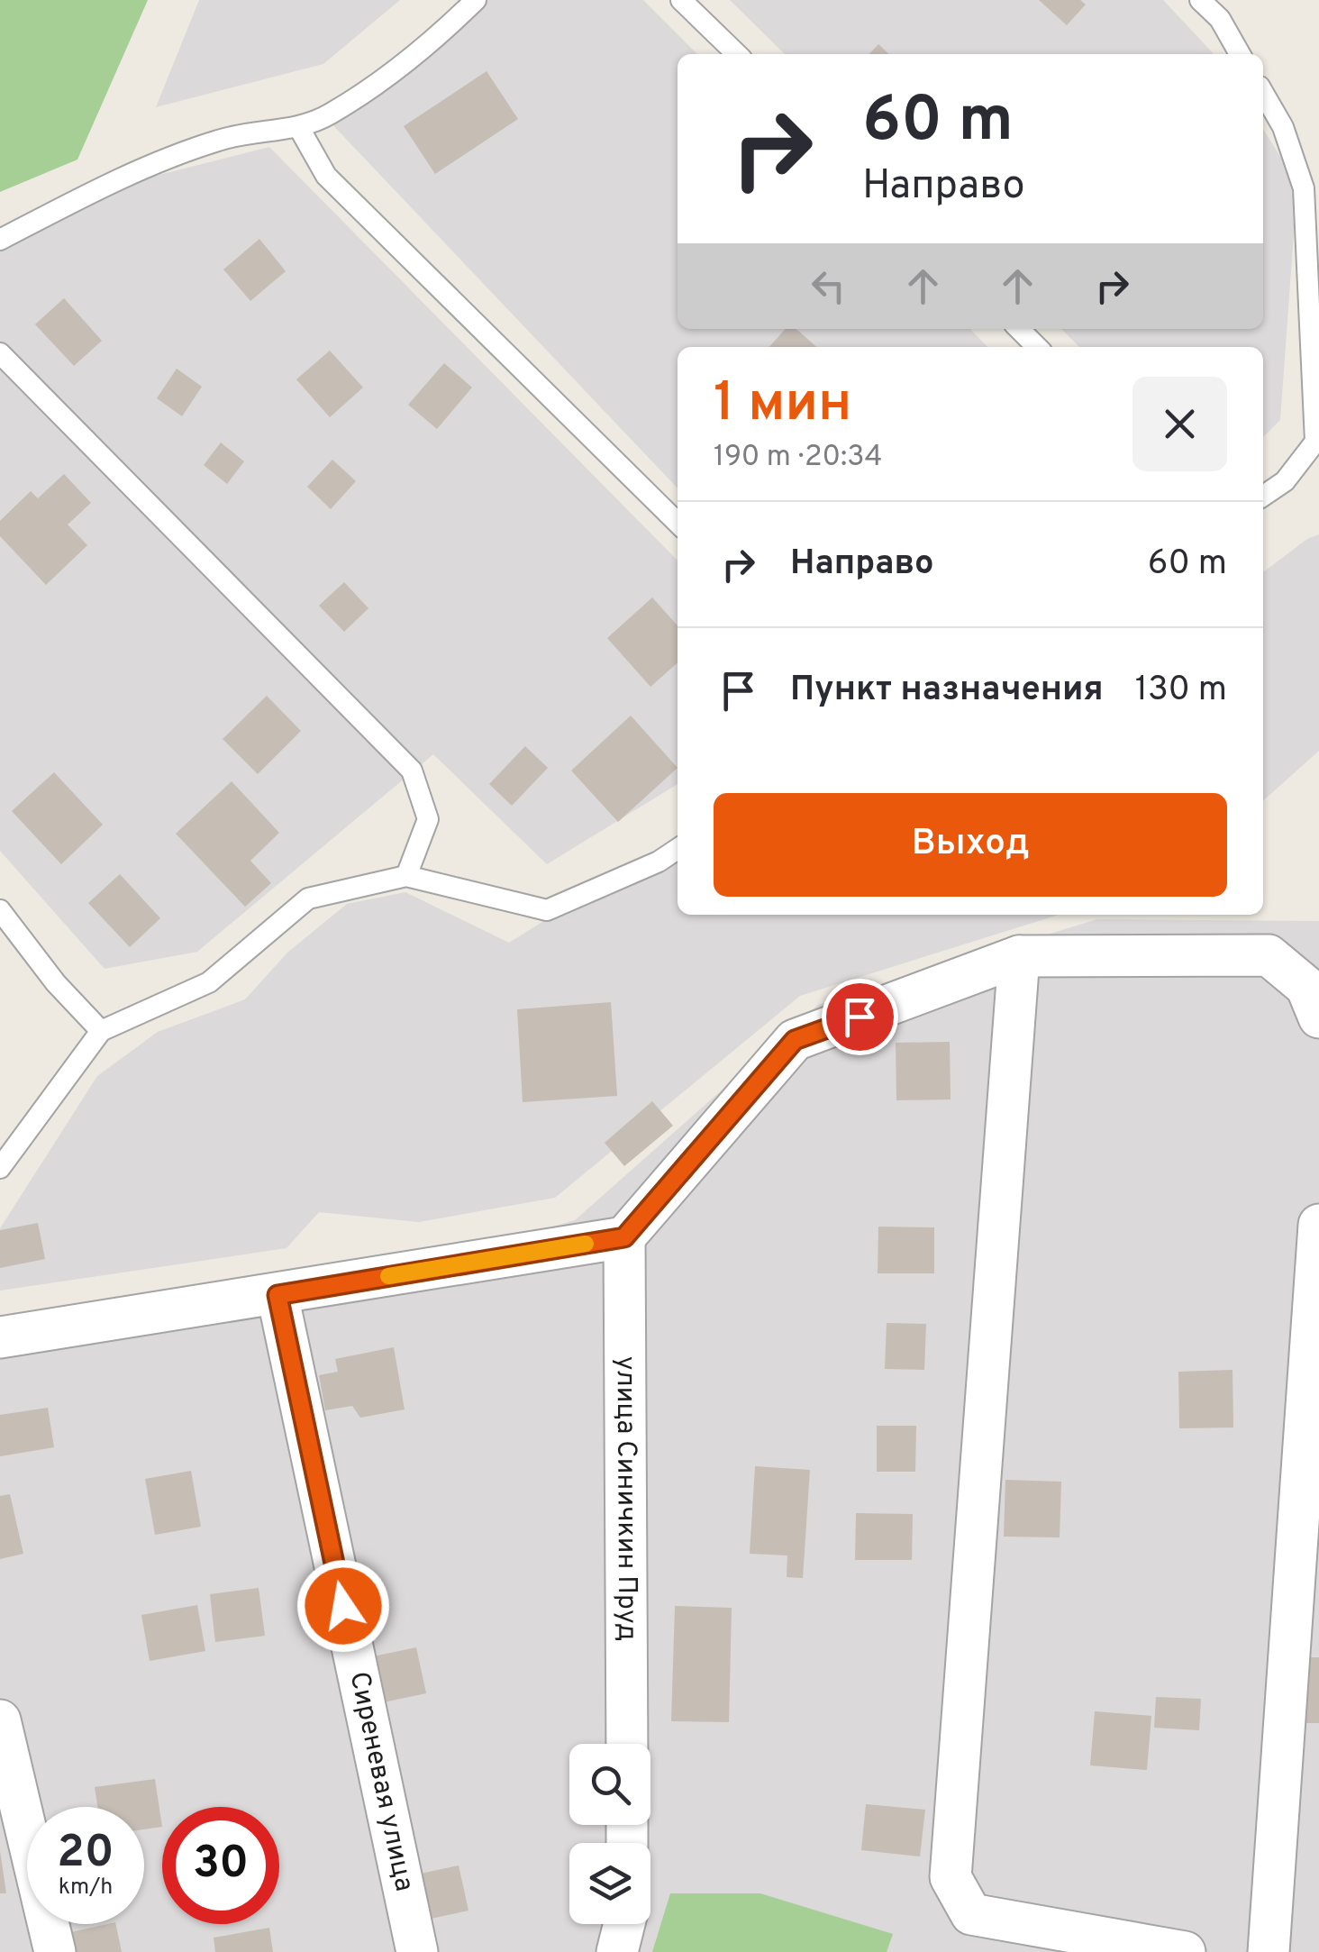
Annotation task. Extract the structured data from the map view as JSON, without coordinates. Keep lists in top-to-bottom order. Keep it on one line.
{"streets":{"street":["улица Синичкин Пруд","Сиреневая улица"]},"page":{"turn":["60 m","Направо"],"heading":["1 мин","190 m · 20:34"],"list":[{"name":"Направо","value":"60 m"},{"name":"Пункт назначения","value":"130 m"}],"buttons":"Выход","speed":"20 km/h","limit":"30"}}
